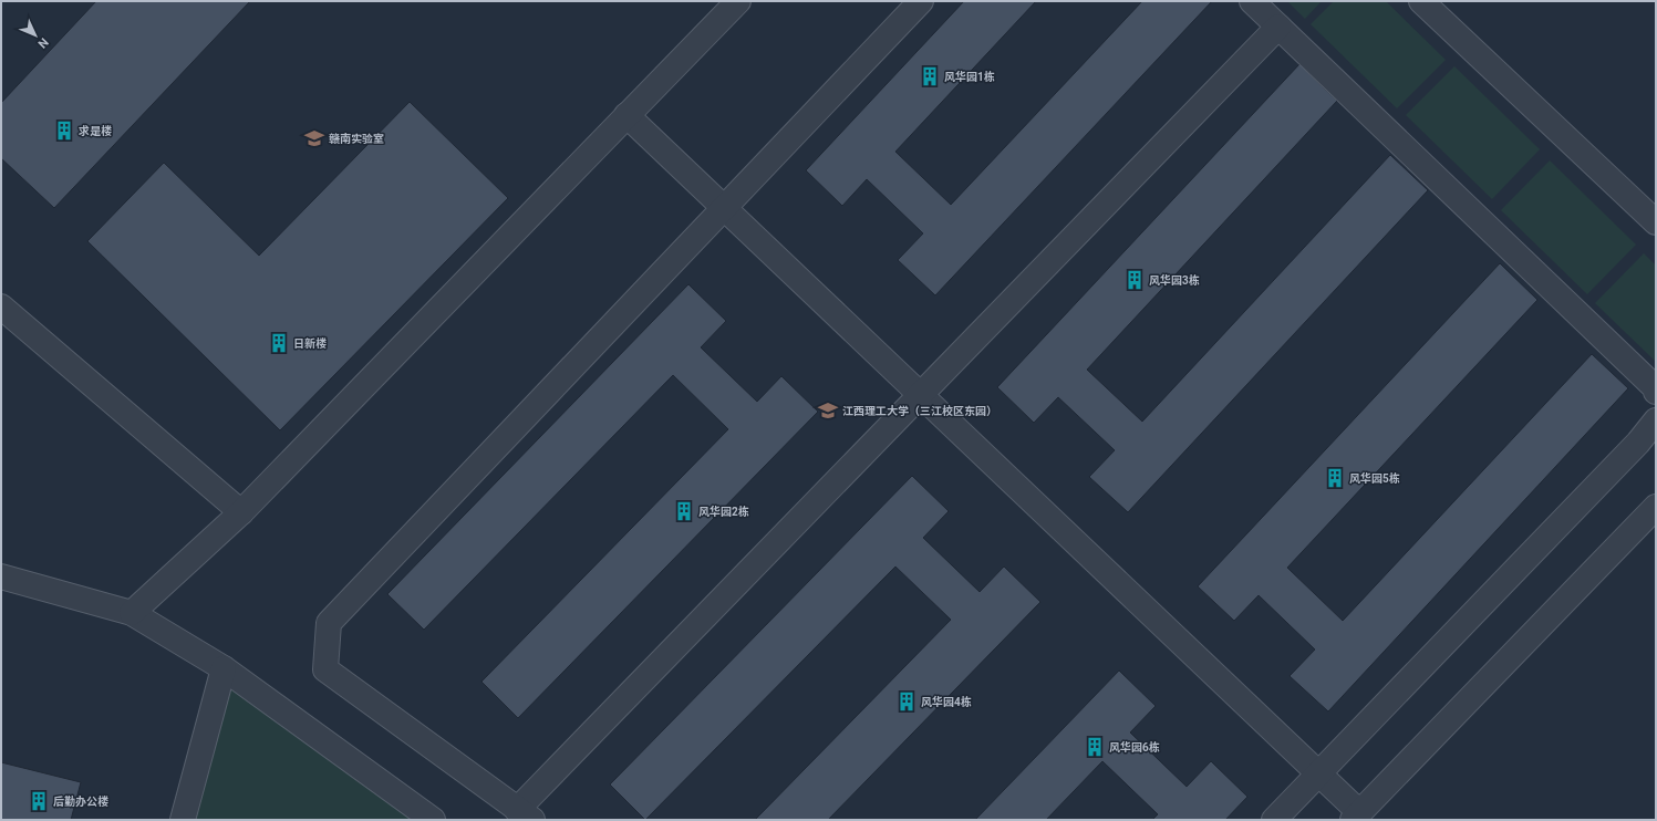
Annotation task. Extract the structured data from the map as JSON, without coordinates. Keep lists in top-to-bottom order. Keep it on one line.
{"places":{"building":["风华园1栋","求是楼","风华园3栋","日新楼","风华园5栋","风华园2栋","风华园4栋","风华园6栋","后勤办公楼"],"school or university":["赣南实验室","江西理工大学（三江校区东园）"]},"north":"bottom right"}
